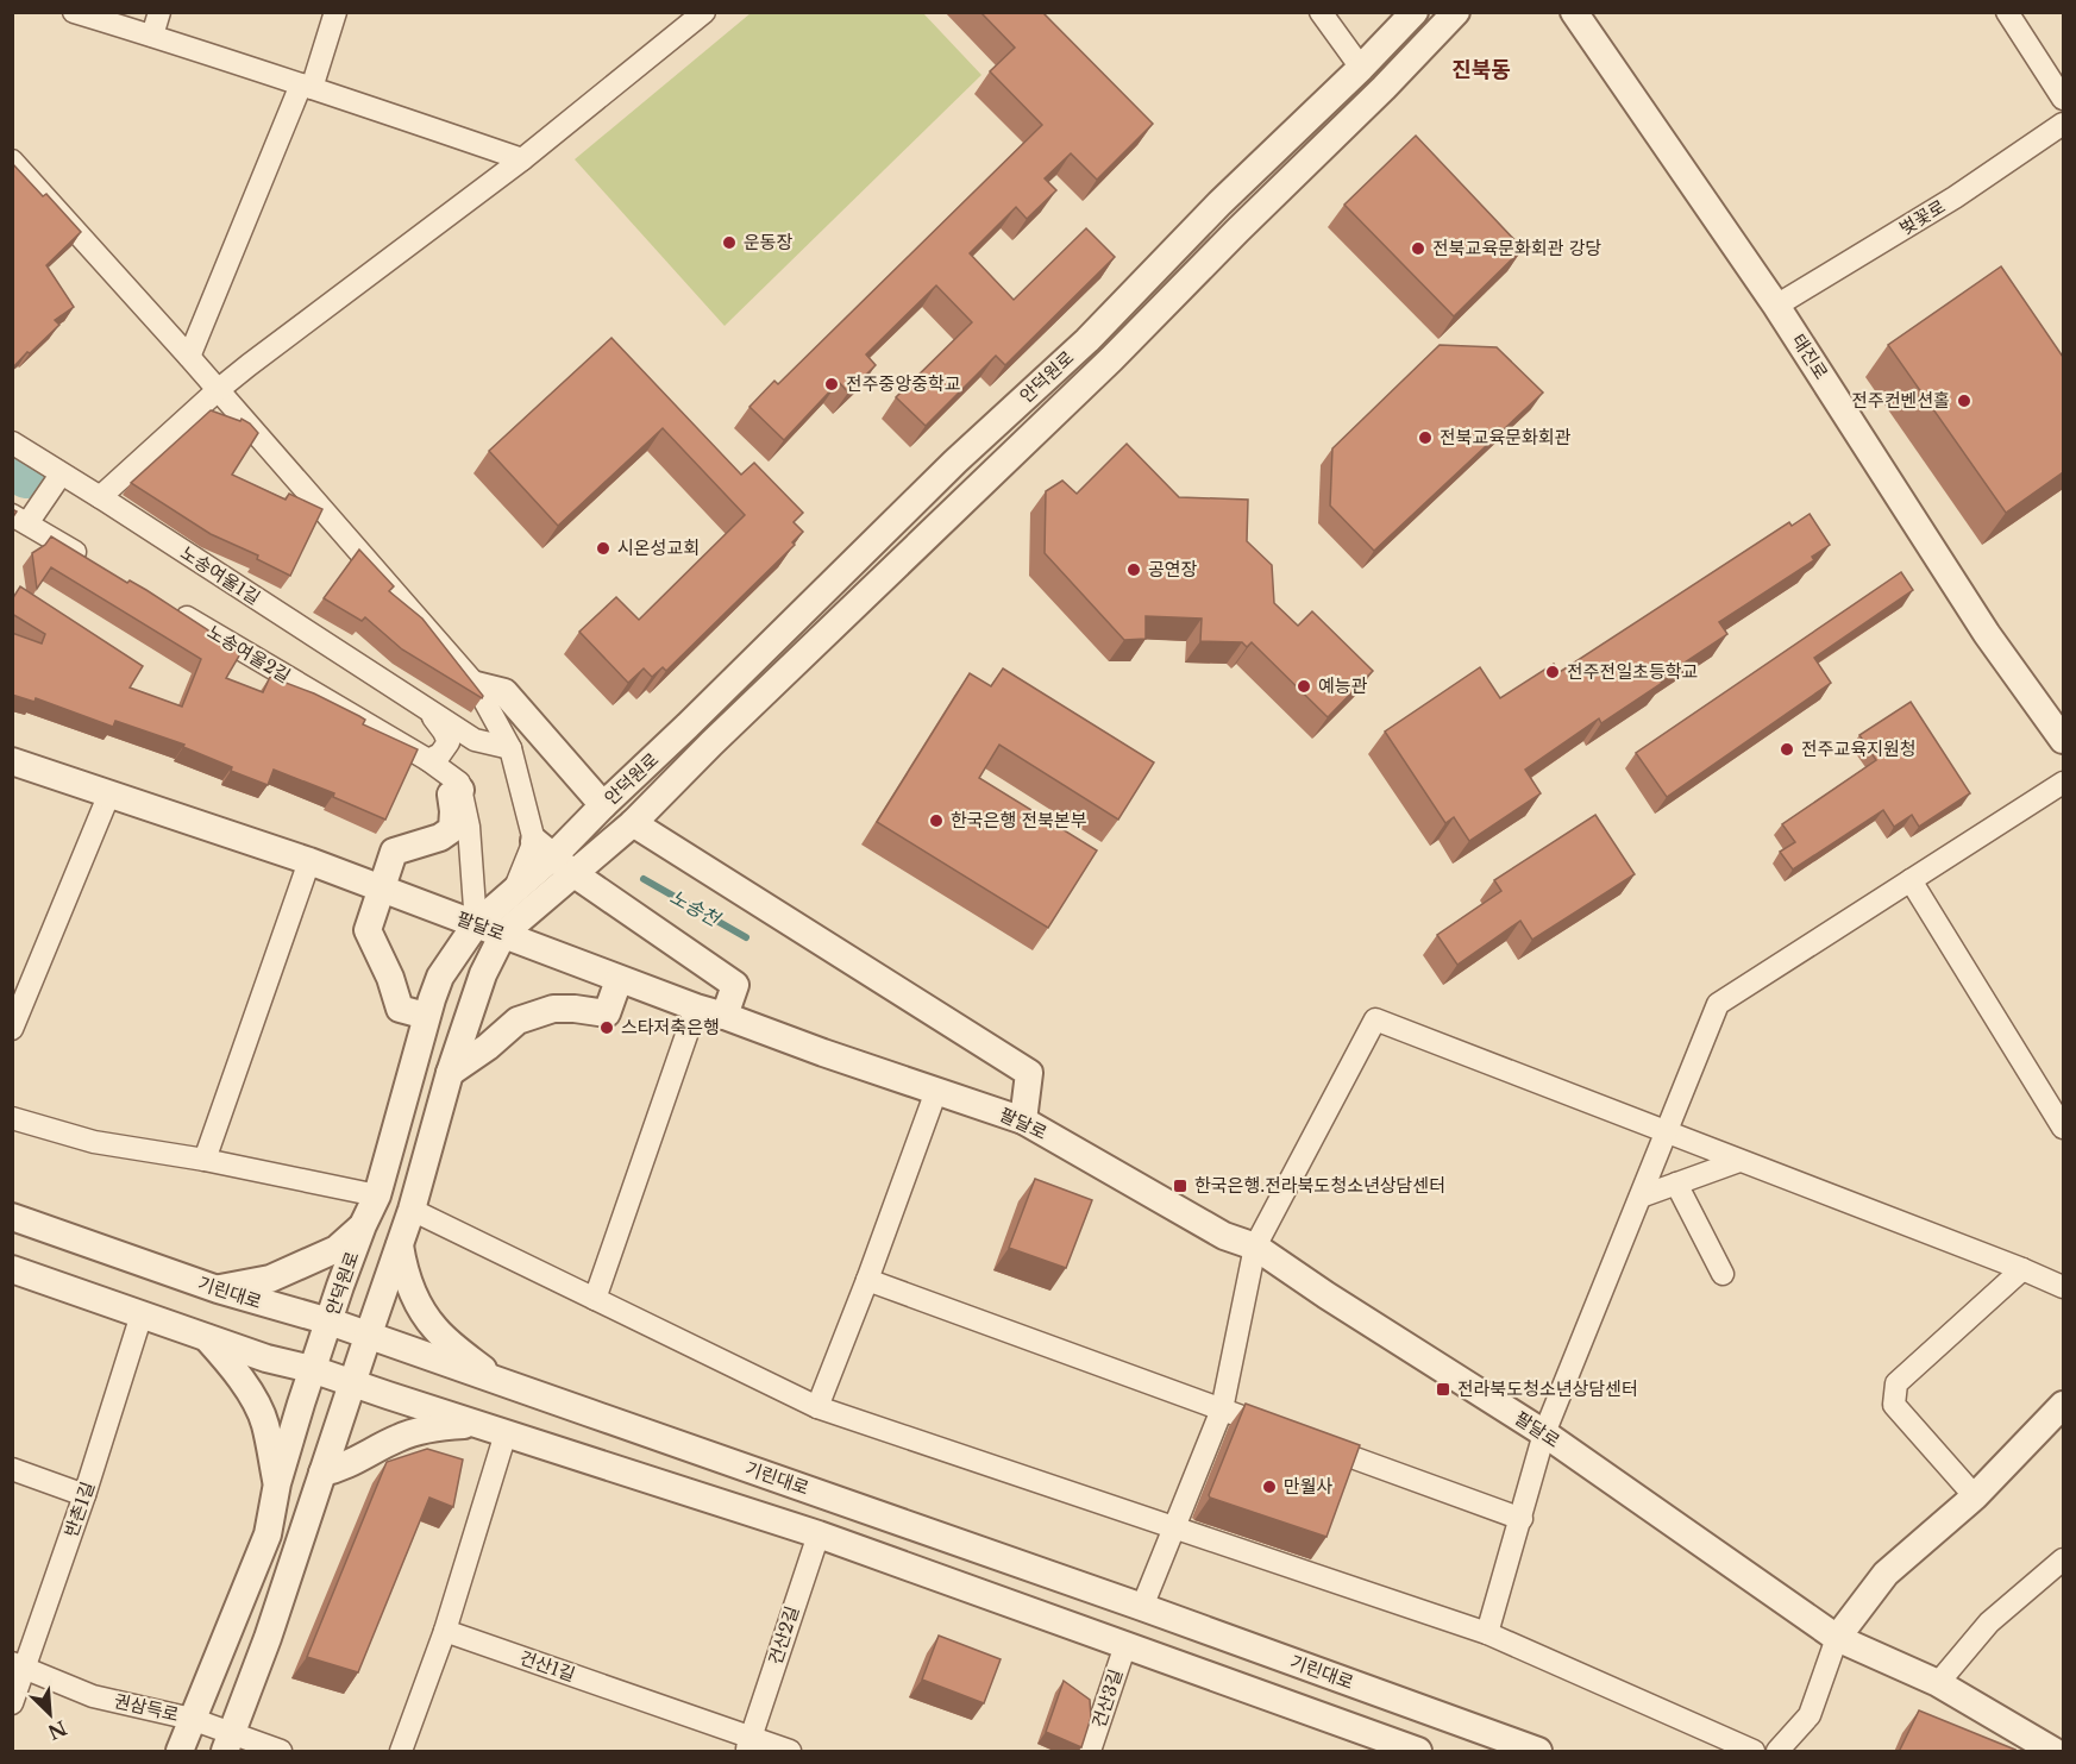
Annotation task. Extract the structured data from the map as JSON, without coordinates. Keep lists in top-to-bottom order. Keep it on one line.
{"streets":{"street":["벚꽃로","태진로","안덕원로","노송여울1길","노송여울2길","팔달로","기린대로","반촌1길","건산2길","건산1길","건산3길","권삼득로"]},"crossings":[["벚꽃로","태진로"],["안덕원로","팔달로"],["안덕원로","기린대로"],["안덕원로","권삼득로"],["반촌1길","권삼득로"],["건산2길","건산1길"]],"districts":["진북동"],"water":["노송천"],"places":{"other":["운동장","전북교육문화회관 강당","전주중앙중학교","전주컨벤션홀","전북교육문화회관","시온성교회","공연장","전주전일초등학교","예능관","전주교육지원청","한국은행 전북본부","스타저축은행","만월사"],"transit":["한국은행.전라북도청소년상담센터","전라북도청소년상담센터"]},"north":"bottom right"}
